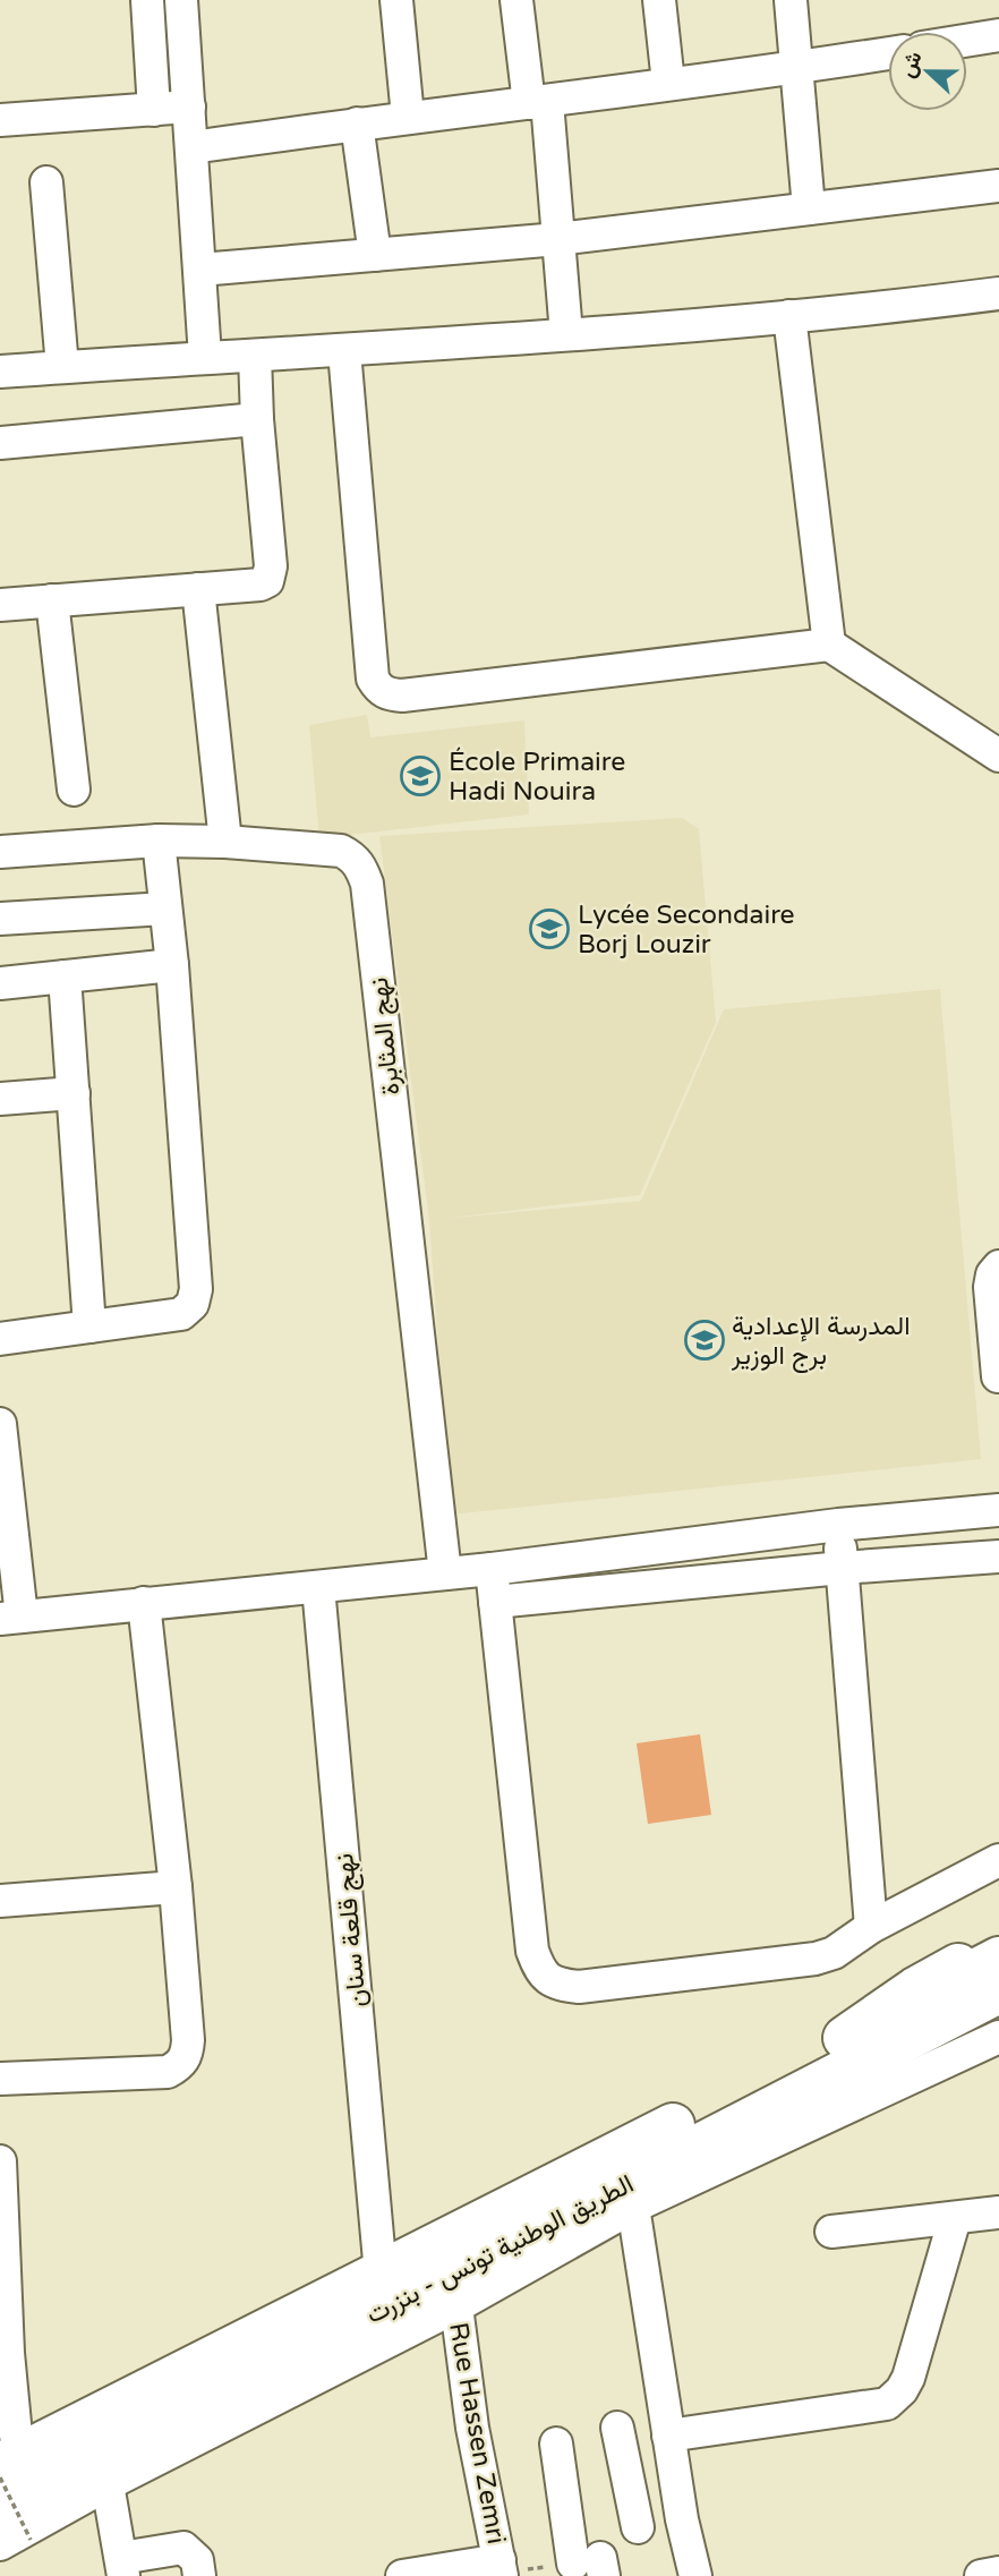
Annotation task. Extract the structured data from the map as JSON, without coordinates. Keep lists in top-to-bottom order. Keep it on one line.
{"streets":{"highway":["الطريق الوطنية تونس - بنزرت"],"street":["نهج المثابرة","نهج قلعة سنان","Rue Hassen Zemri"]},"crossings":[["نهج قلعة سنان","الطريق الوطنية تونس - بنزرت"]],"places":{"school or university":["École Primaire Hadi Nouira","Lycée Secondaire Borj Louzir","المدرسة الإعدادية برج الوزير"]},"north":"left"}
